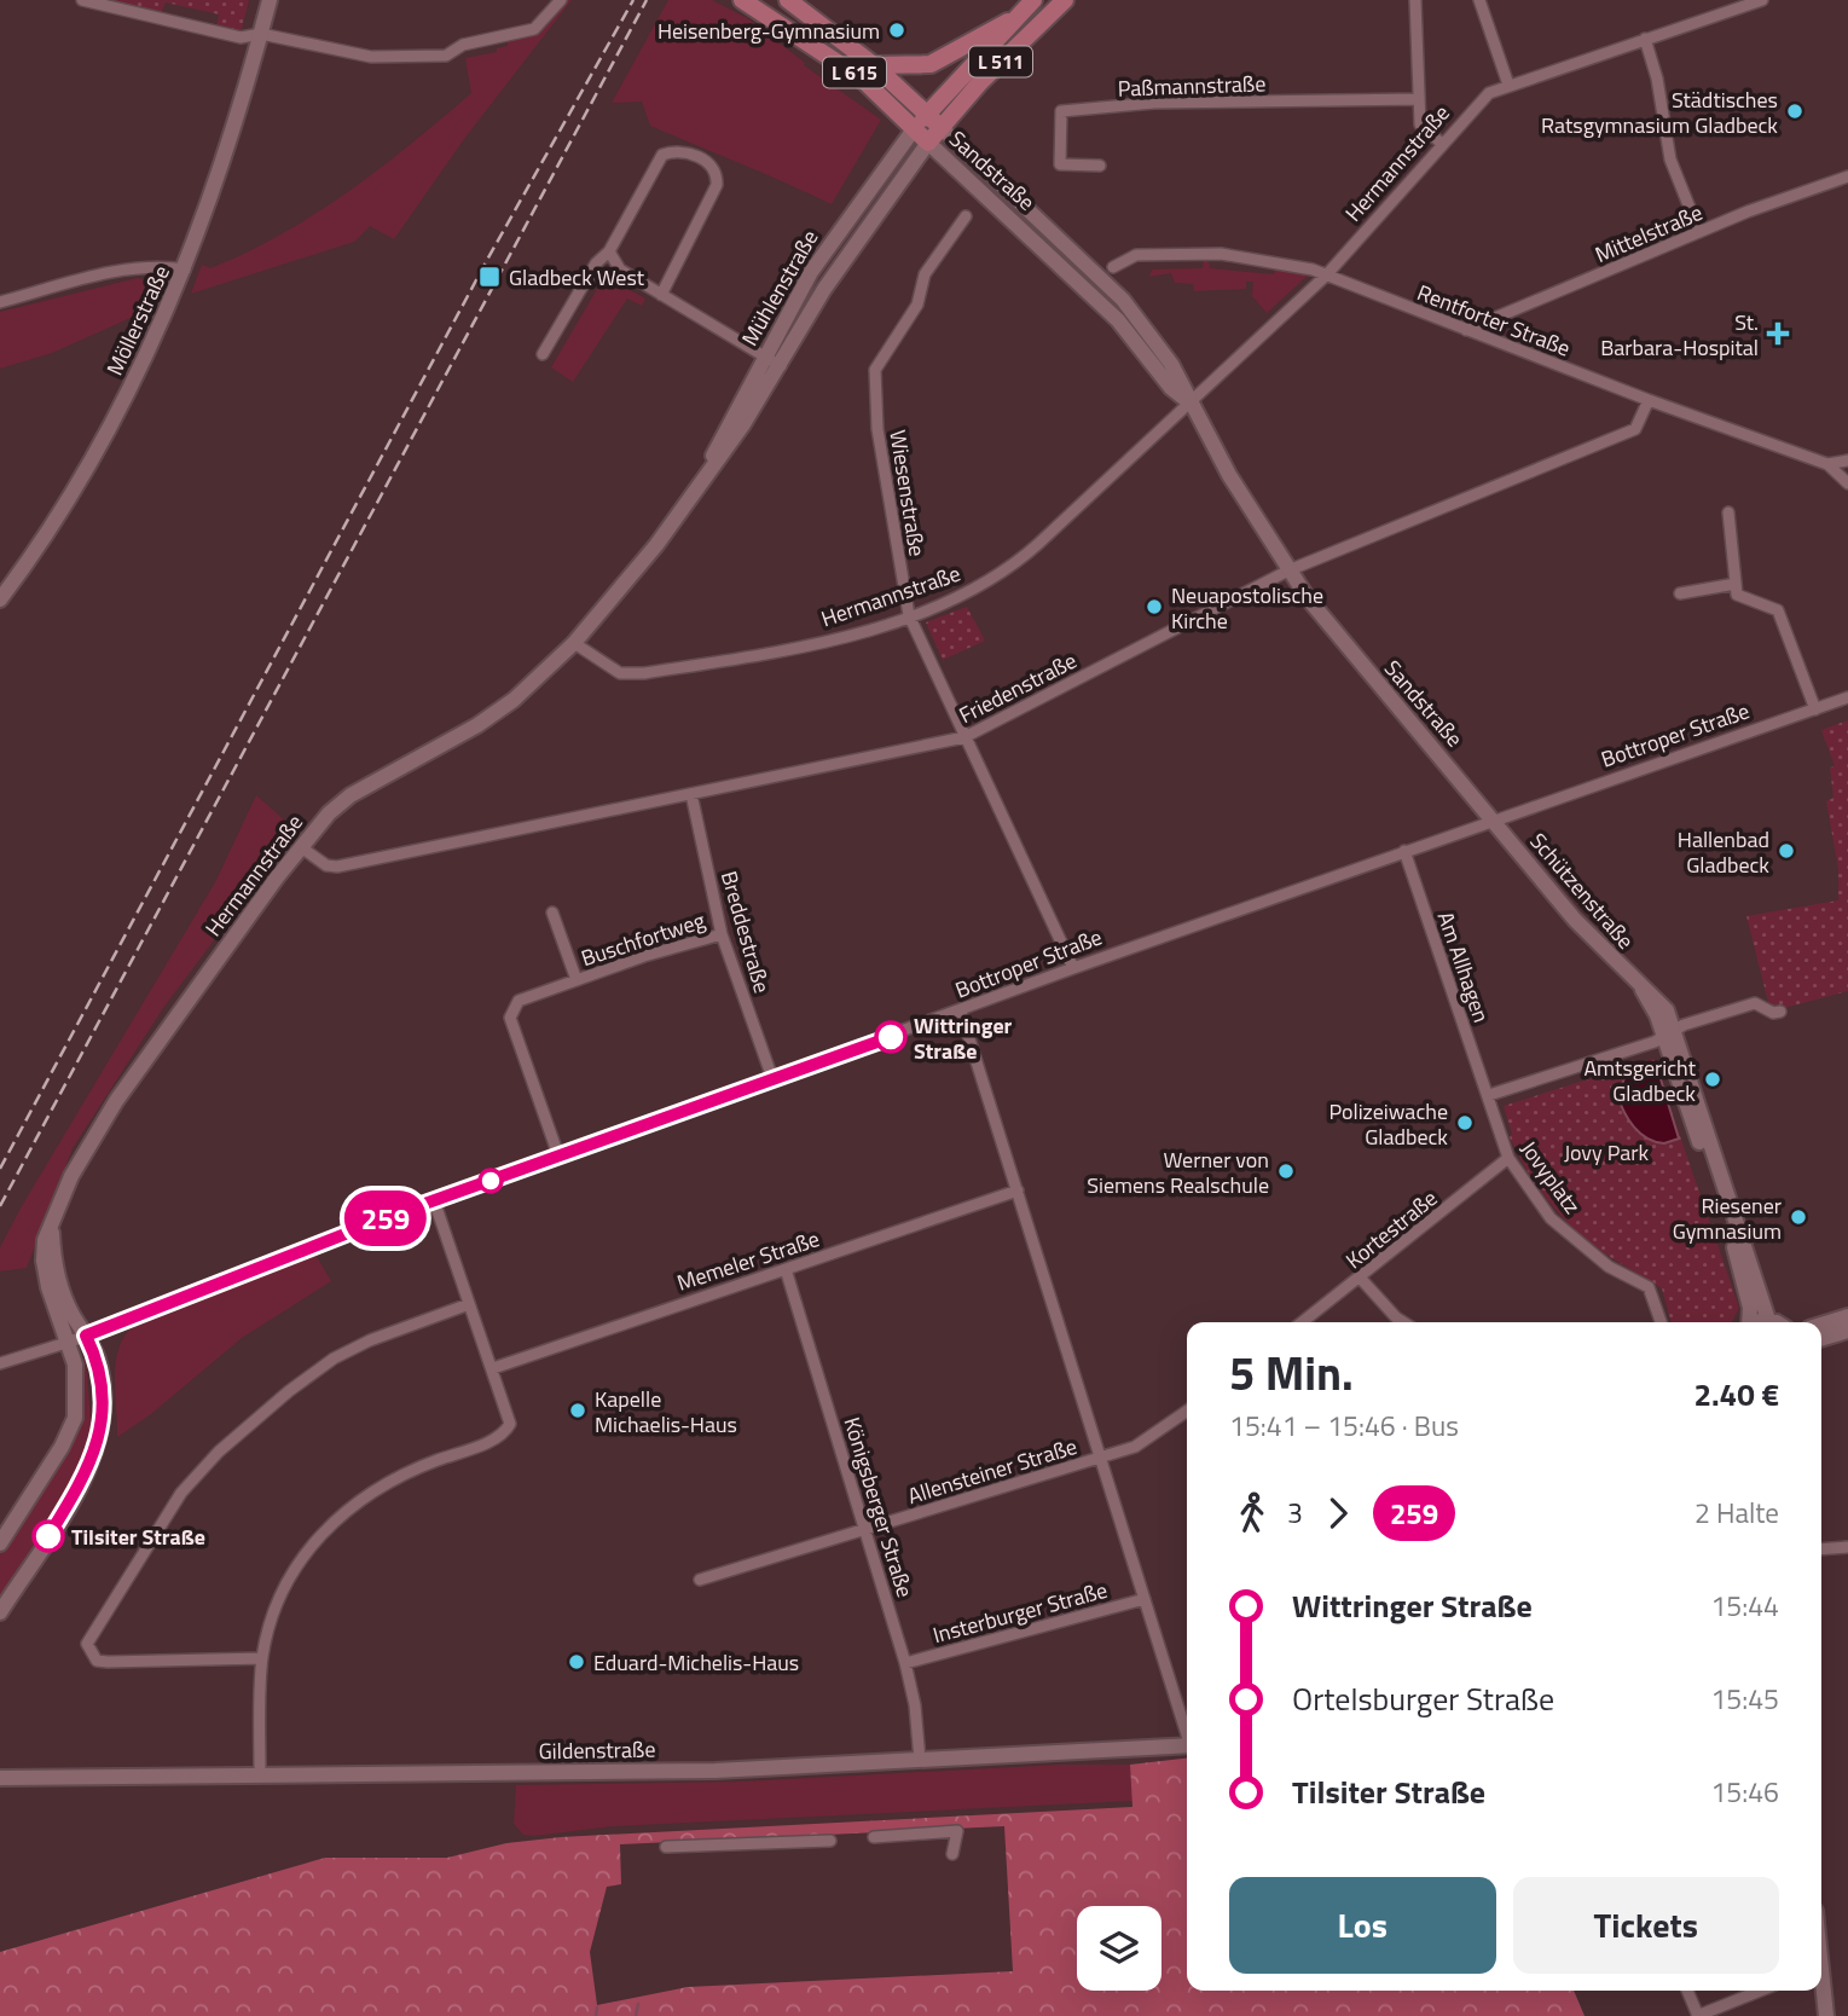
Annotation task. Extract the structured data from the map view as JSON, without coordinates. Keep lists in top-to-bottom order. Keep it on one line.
{"streets":{"main road":["L 511","L 615","Hermannstraße","Sandstraße","Mühlenstraße","Möllerstraße","Schützenstraße","Gildenstraße"],"street":["Paßmannstraße","Mittelstraße","Rentforter Straße","Wiesenstraße","Friedenstraße","Bottroper Straße","Breddestraße","Buschfortweg","Am Allhagen","Jovyplatz","Kortestraße","Memeler Straße","Allensteiner Straße","Königsberger Straße","Insterburger Straße"]},"crossings":[["L 511","Hermannstraße"],["L 511","Sandstraße"],["L 511","Mühlenstraße"],["L 511","Bottroper Straße"],["Hermannstraße","Sandstraße"],["Hermannstraße","Mühlenstraße"],["Hermannstraße","Rentforter Straße"],["Hermannstraße","Wiesenstraße"],["Hermannstraße","Friedenstraße"],["Hermannstraße","Bottroper Straße"],["Sandstraße","Mühlenstraße"],["Sandstraße","Friedenstraße"],["Sandstraße","Bottroper Straße"],["Sandstraße","Schützenstraße"],["Mittelstraße","Rentforter Straße"],["Rentforter Straße","Friedenstraße"],["Wiesenstraße","Friedenstraße"],["Wiesenstraße","Bottroper Straße"],["Friedenstraße","Breddestraße"],["Bottroper Straße","Schützenstraße"],["Bottroper Straße","Breddestraße"],["Bottroper Straße","Buschfortweg"],["Bottroper Straße","Am Allhagen"],["Breddestraße","Buschfortweg"],["Am Allhagen","Jovyplatz"],["Jovyplatz","Kortestraße"],["Memeler Straße","Königsberger Straße"],["Allensteiner Straße","Königsberger Straße"],["Königsberger Straße","Insterburger Straße"],["Königsberger Straße","Gildenstraße"]],"parks":["Jovy Park"],"places":{"other":["Heisenberg-Gymnasium","Städtisches Ratsgymnasium Gladbeck","Neuapostolische Kirche","Hallenbad Gladbeck","Wittringer Straße","Amtsgericht Gladbeck","Polizeiwache Gladbeck","Werner von Siemens Realschule","Riesener Gymnasium","Kapelle Michaelis-Haus","Tilsiter Straße","Eduard-Michelis-Haus"],"transit":["Gladbeck West"],"health":["St. Barbara-Hospital"]},"lines":["bus line 259"],"page":{"on_map":"259","heading":["5 Min.","15:41 – 15:46 · Bus","2.40 €"],"legs":["3","259","2 Halte"],"list":[{"name":"Wittringer Straße","value":"15:44"},{"name":"Ortelsburger Straße","value":"15:45"},{"name":"Tilsiter Straße","value":"15:46"}],"buttons":["Los","Tickets"]}}
